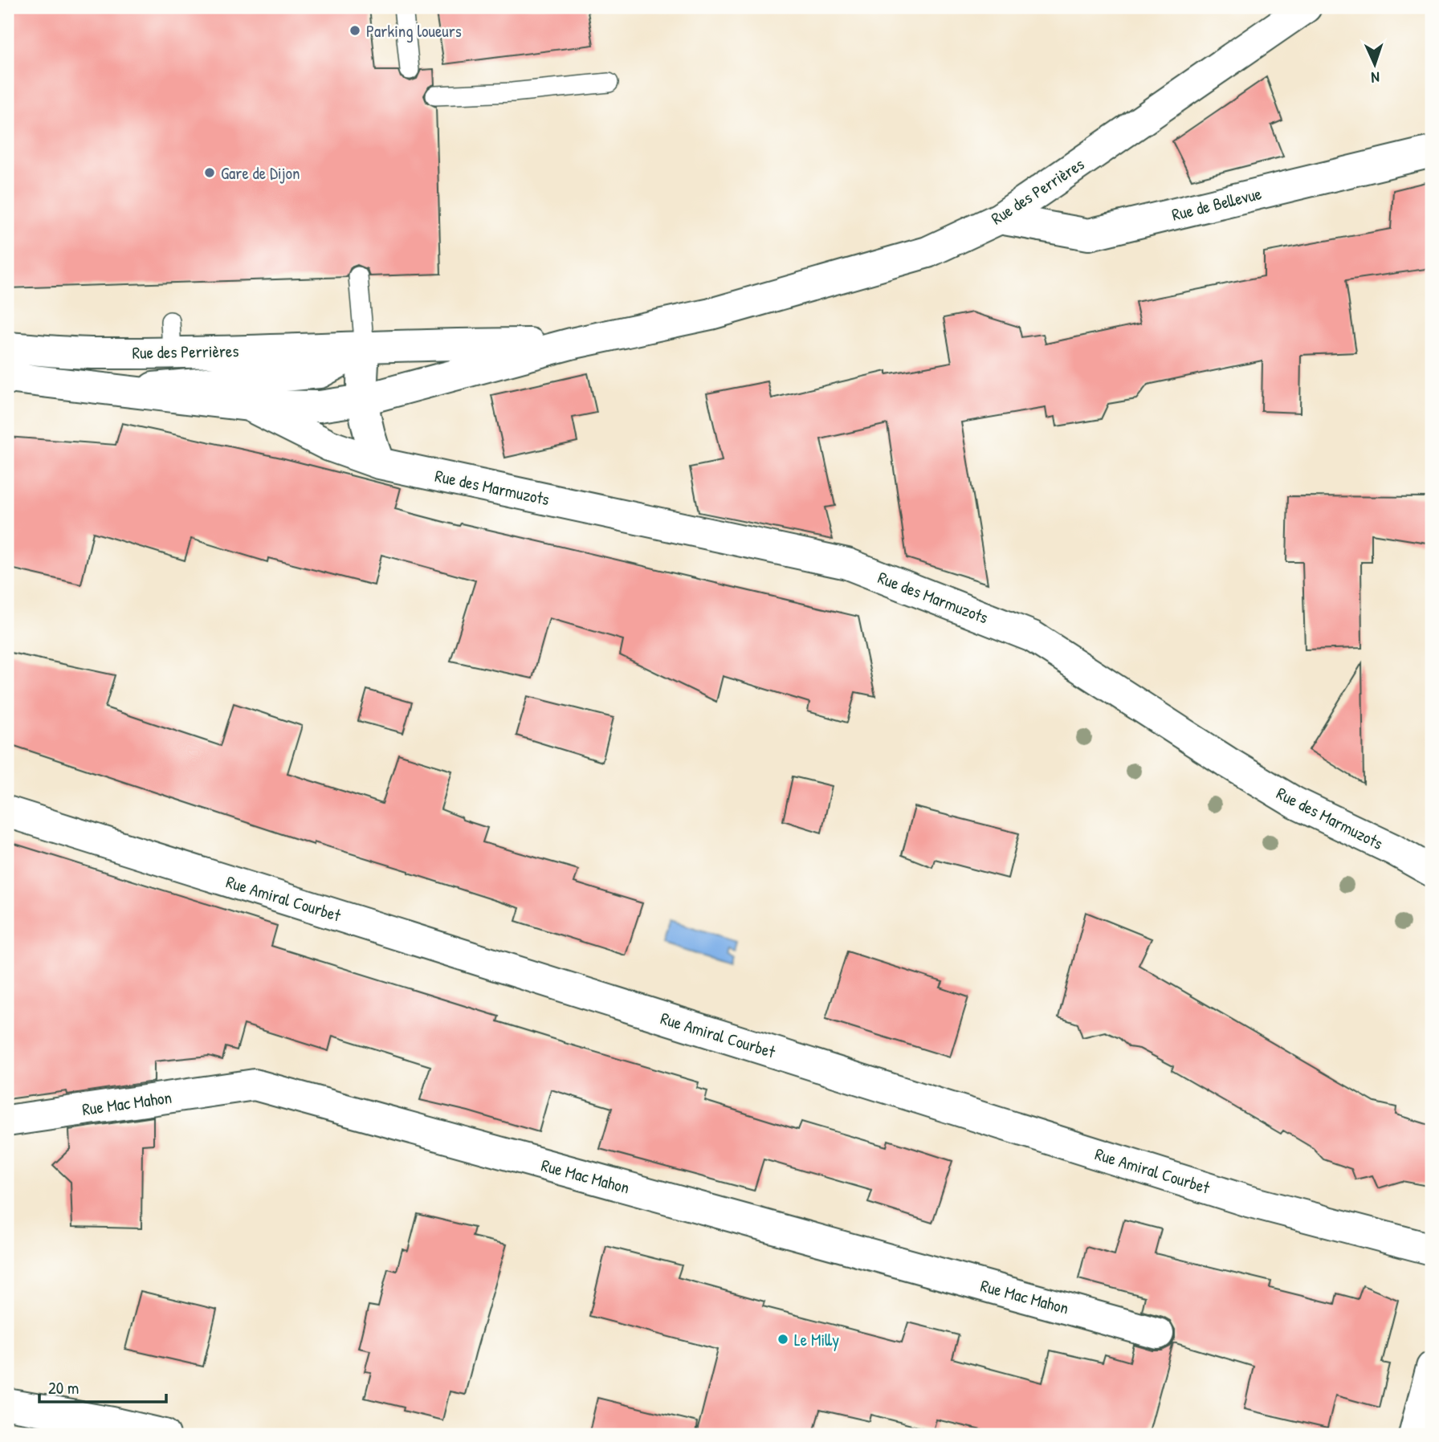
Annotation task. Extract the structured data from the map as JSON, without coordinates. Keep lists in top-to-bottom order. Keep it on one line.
{"streets":{"street":["Rue des Perrières","Rue de Bellevue","Rue des Marmuzots","Rue Amiral Courbet","Rue Mac Mahon"]},"crossings":[["Rue des Perrières","Rue de Bellevue"],["Rue des Perrières","Rue des Marmuzots"]],"places":["Parking loueurs","Gare de Dijon","Le Milly"],"scale_bar":"20 m","north":"bottom"}
